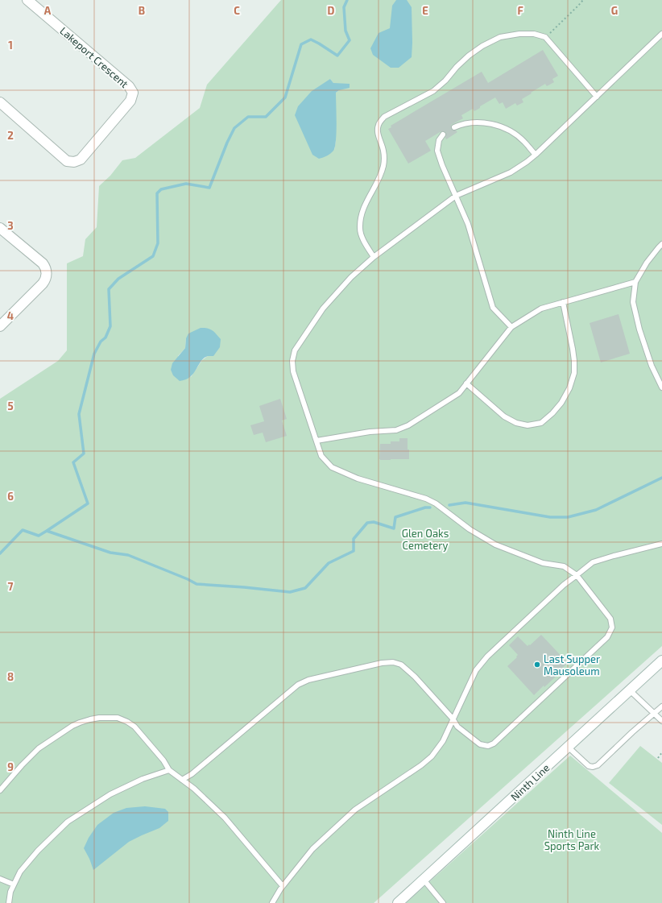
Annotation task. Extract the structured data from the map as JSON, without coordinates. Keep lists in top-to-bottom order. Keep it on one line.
{"streets":{"street":["Lakeport Crescent","Ninth Line"]},"parks":["Glen Oaks Cemetery","Ninth Line Sports Park"],"places":["Last Supper Mausoleum"],"grid":{"columns":["A","B","C","D","E","F","G"],"rows":["1","2","3","4","5","6","7","8","9"]}}
